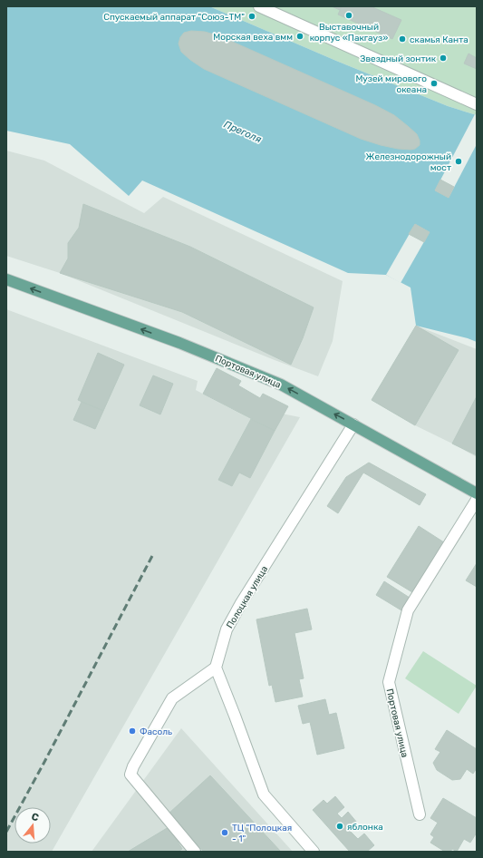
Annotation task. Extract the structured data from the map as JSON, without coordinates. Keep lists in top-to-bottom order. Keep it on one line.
{"streets":{"main road":["Портовая улица"],"street":["Полоцкая улица"]},"crossings":[["Портовая улица","Полоцкая улица"]],"one_way":["Портовая улица"],"water":["Преголя"],"places":["Выставочный корпус «Пакгауз»","Спускаемый аппарат \"Союз-ТМ\"","Морская веха вмм","скамья Канта","Звездный зонтик","Музей мирового океана","Железнодорожный мост","Фасоль","яблонка","ТЦ \"Полоцкая - 1\""],"north":"top"}
